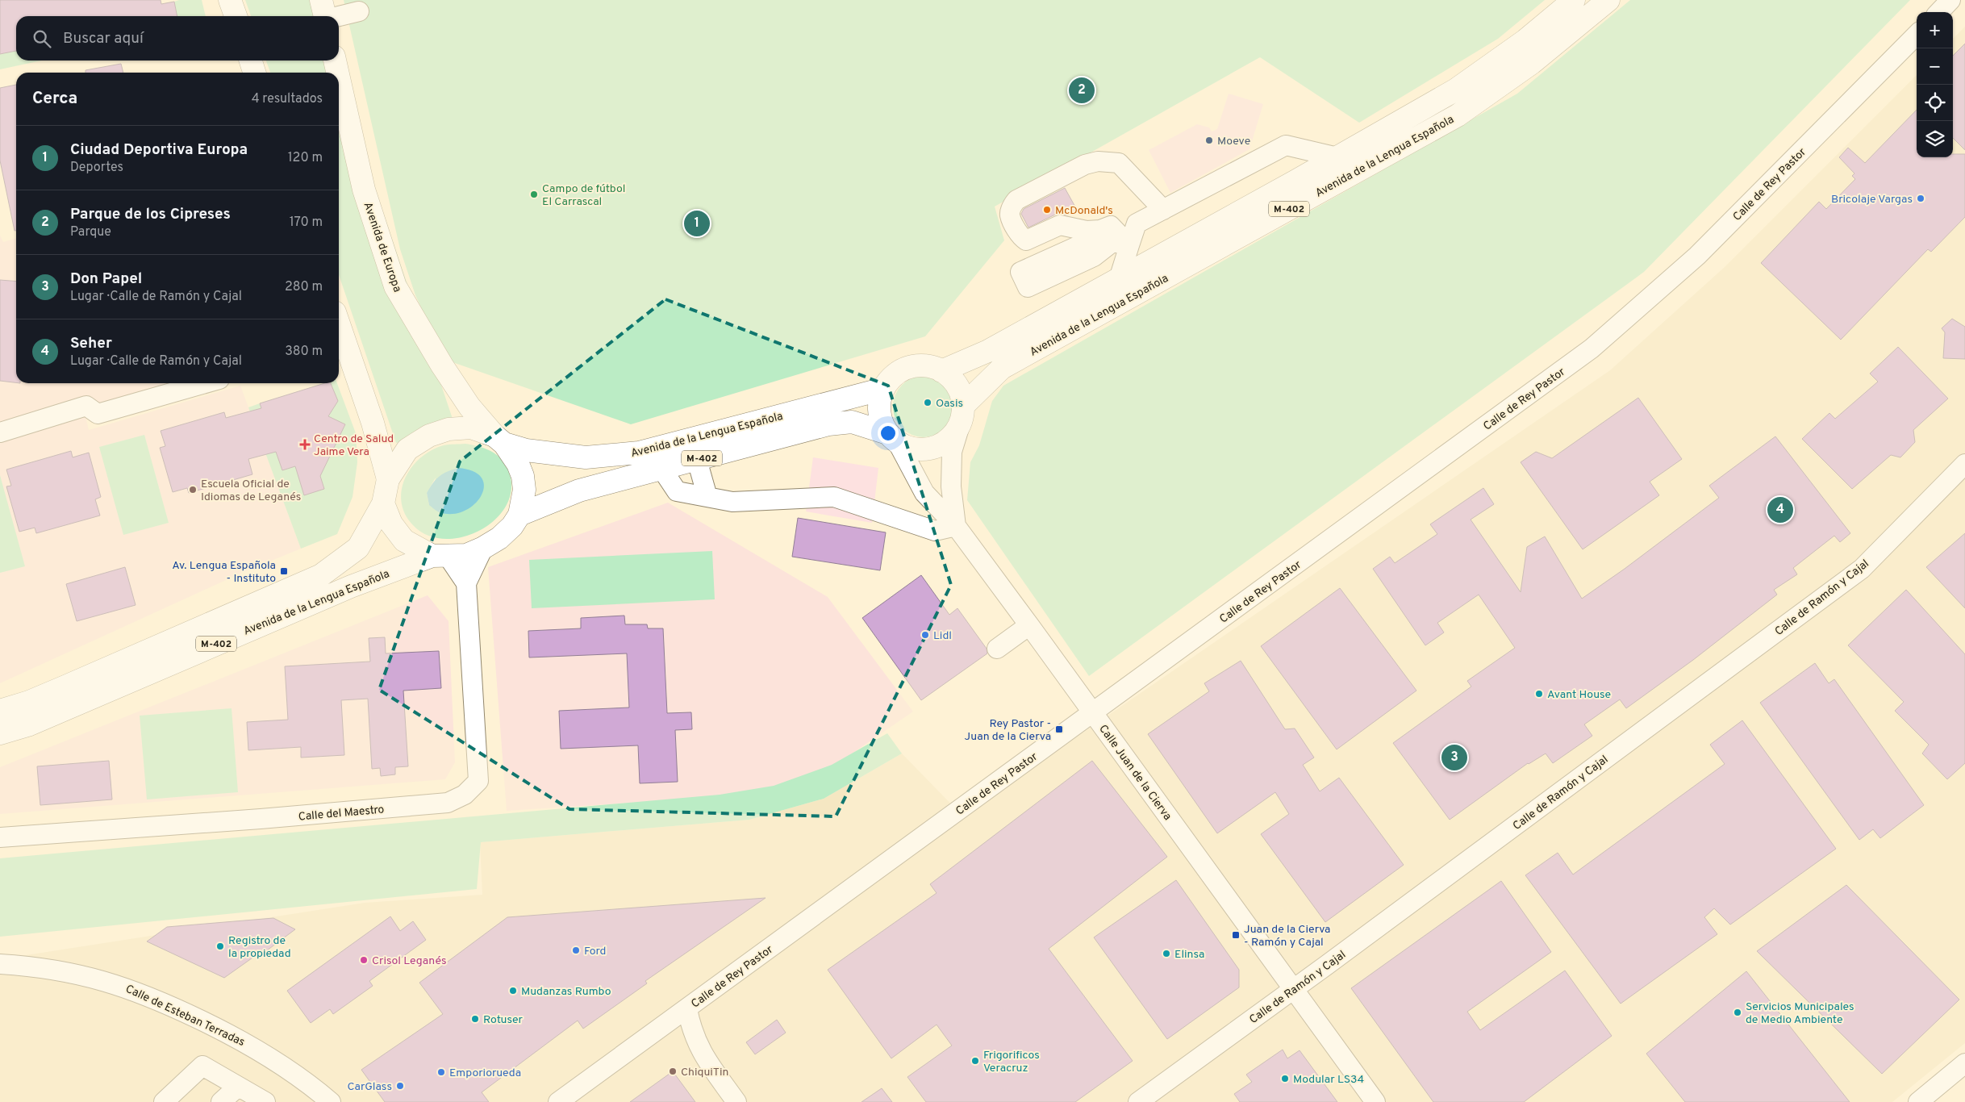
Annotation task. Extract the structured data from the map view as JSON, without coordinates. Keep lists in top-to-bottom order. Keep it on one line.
{"streets":{"main road":["Avenida de la Lengua Española","M-402","Avenida de Europa"],"street":["Calle de Rey Pastor","Calle de Ramón y Cajal","Calle Juan de la Cierva","Calle del Maestro","Calle de Esteban Terradas"]},"crossings":[["Avenida de la Lengua Española","M-402"],["Avenida de la Lengua Española","Avenida de Europa"],["Avenida de la Lengua Española","Calle Juan de la Cierva"],["Avenida de la Lengua Española","Calle del Maestro"],["Calle de Rey Pastor","Calle Juan de la Cierva"],["M-402","Avenida de Europa"],["M-402","Calle Juan de la Cierva"],["M-402","Calle del Maestro"],["Avenida de Europa","Calle del Maestro"],["Calle de Ramón y Cajal","Calle Juan de la Cierva"]],"places":{"other":["Moeve","Campo de fútbol El Carrascal","Bricolaje Vargas","McDonald's","Oasis","Escuela Oficial de Idiomas de Leganés","Lidl","Avant House","Registro de la propiedad","Ford","Elinsa","Crisol Leganés","Mudanzas Rumbo","Servicios Municipales de Medio Ambiente","Rotuser","Frigorificos Veracruz","ChiquiTin","Emporiorueda","Modular LS34","CarGlass"],"health":["Centro de Salud Jaime Vera"],"transit":["Av. Lengua Española - Instituto","Rey Pastor - Juan de la Cierva","Juan de la Cierva - Ramón y Cajal"]},"page":{"map_buttons":["+","−"],"search":"Buscar aquí","heading":["Cerca","4 resultados"],"pins":["2","1","4","3"],"list":[{"mark":"1","name":"Ciudad Deportiva Europa","note":"Deportes","value":"120 m"},{"mark":"2","name":"Parque de los Cipreses","note":"Parque","value":"170 m"},{"mark":"3","name":"Don Papel","note":"Lugar · Calle de Ramón y Cajal","value":"280 m"},{"mark":"4","name":"Seher","note":"Lugar · Calle de Ramón y Cajal","value":"380 m"}]}}
